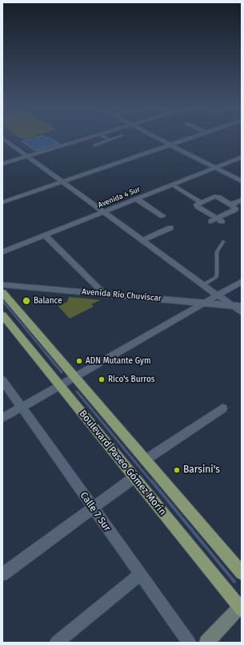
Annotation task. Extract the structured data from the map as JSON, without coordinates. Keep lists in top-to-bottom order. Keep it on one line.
{"streets":{"main road":["Boulevard Paseo Gómez Morín"],"street":["Avenida 4 Sur","Avenida Río Chuviscar","Calle 7 Sur"]},"places":["Balance","ADN Mutante Gym","Rico's Burros","Barsini's"]}
